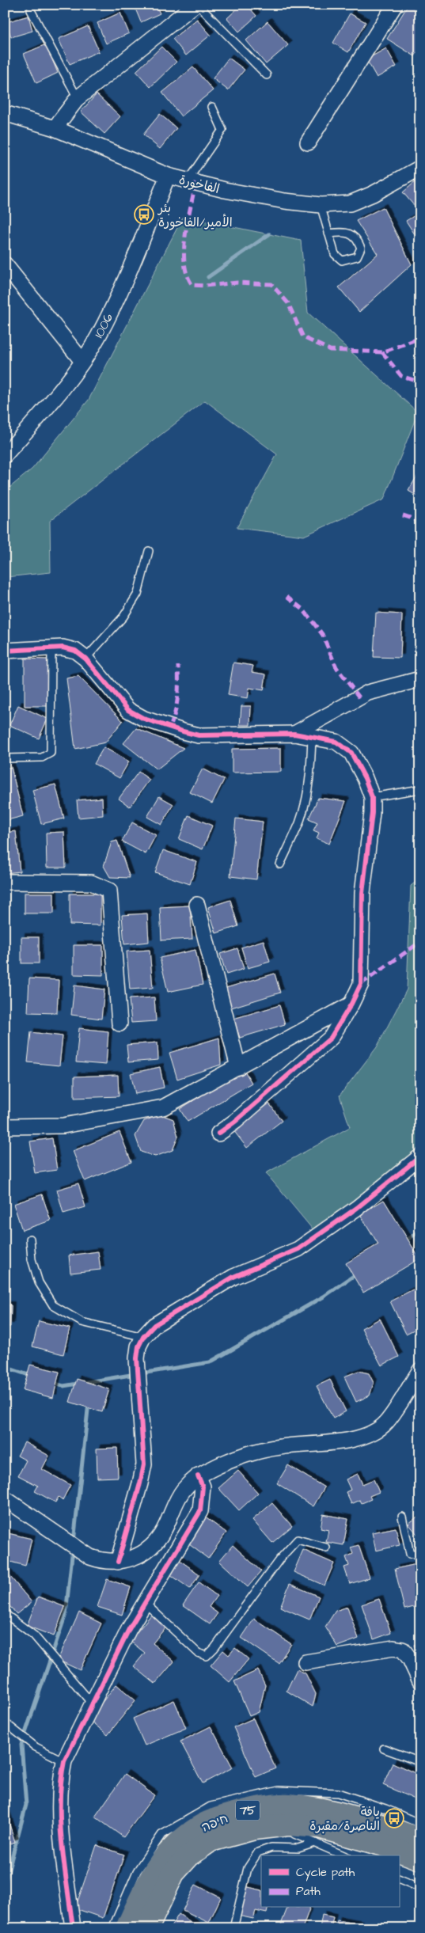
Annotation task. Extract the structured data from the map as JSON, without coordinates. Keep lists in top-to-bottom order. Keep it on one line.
{"streets":{"highway":["75","חיפה"],"street":["الفاخورة","1006"]},"crossings":[["الفاخورة","1006"]],"places":{"bus stop":["بئر الأمير/الفاخورة","يافة الناصرة/مقبرة"]},"legend":["Cycle path","Path"]}
